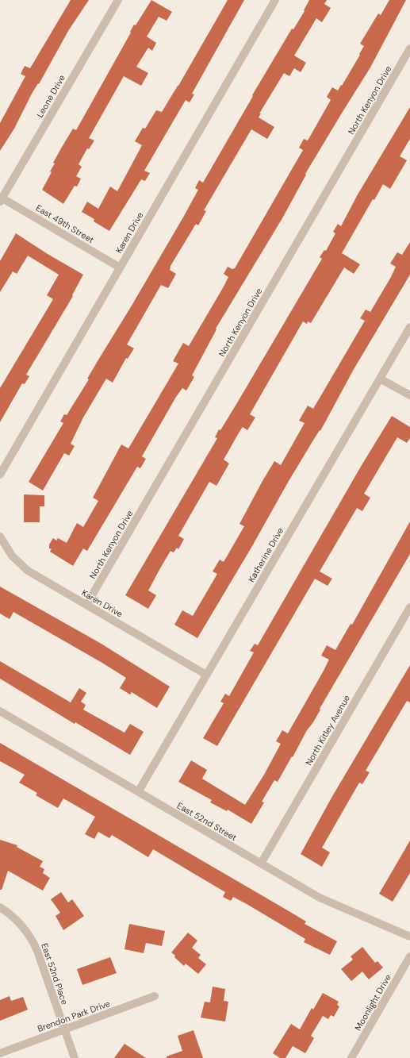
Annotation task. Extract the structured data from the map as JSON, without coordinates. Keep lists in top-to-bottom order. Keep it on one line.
{"streets":{"street":["Leone Drive","North Kenyon Drive","East 49th Street","Karen Drive","Katherine Drive","North Kitley Avenue","East 52nd Street","East 52nd Place","Moonlight Drive","Brendon Park Drive"]},"crossings":[["Leone Drive","East 49th Street"],["North Kenyon Drive","Karen Drive"],["East 49th Street","Karen Drive"],["Karen Drive","Katherine Drive"],["Katherine Drive","East 52nd Street"],["North Kitley Avenue","East 52nd Street"],["East 52nd Place","Brendon Park Drive"]]}
